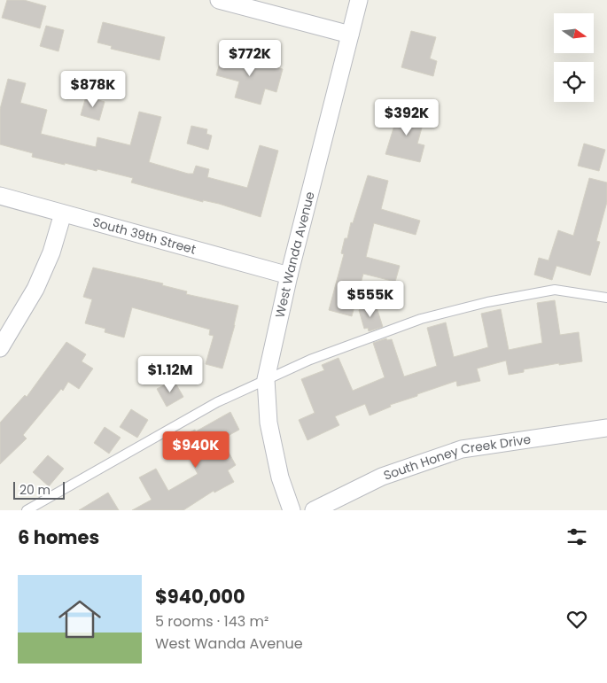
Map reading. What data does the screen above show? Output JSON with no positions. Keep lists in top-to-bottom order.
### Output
{
  "streets": {
    "street": ["South 39th Street", "West Wanda Avenue", "South Honey Creek Drive"]
  },
  "crossings": [
    ["South 39th Street", "West Wanda Avenue"]
  ],
  "scale_bar": "20 m",
  "north": "right",
  "page": {
    "price": [
      "$772K",
      "$878K",
      "$392K",
      "$555K",
      "$1.12M",
      "$940K"
    ],
    "scale": "20 m",
    "heading": "6 homes",
    "list": [
      {
        "name": "$940,000",
        "note": "5 rooms · 143 m² · West Wanda Avenue"
      }
    ]
  }
}
